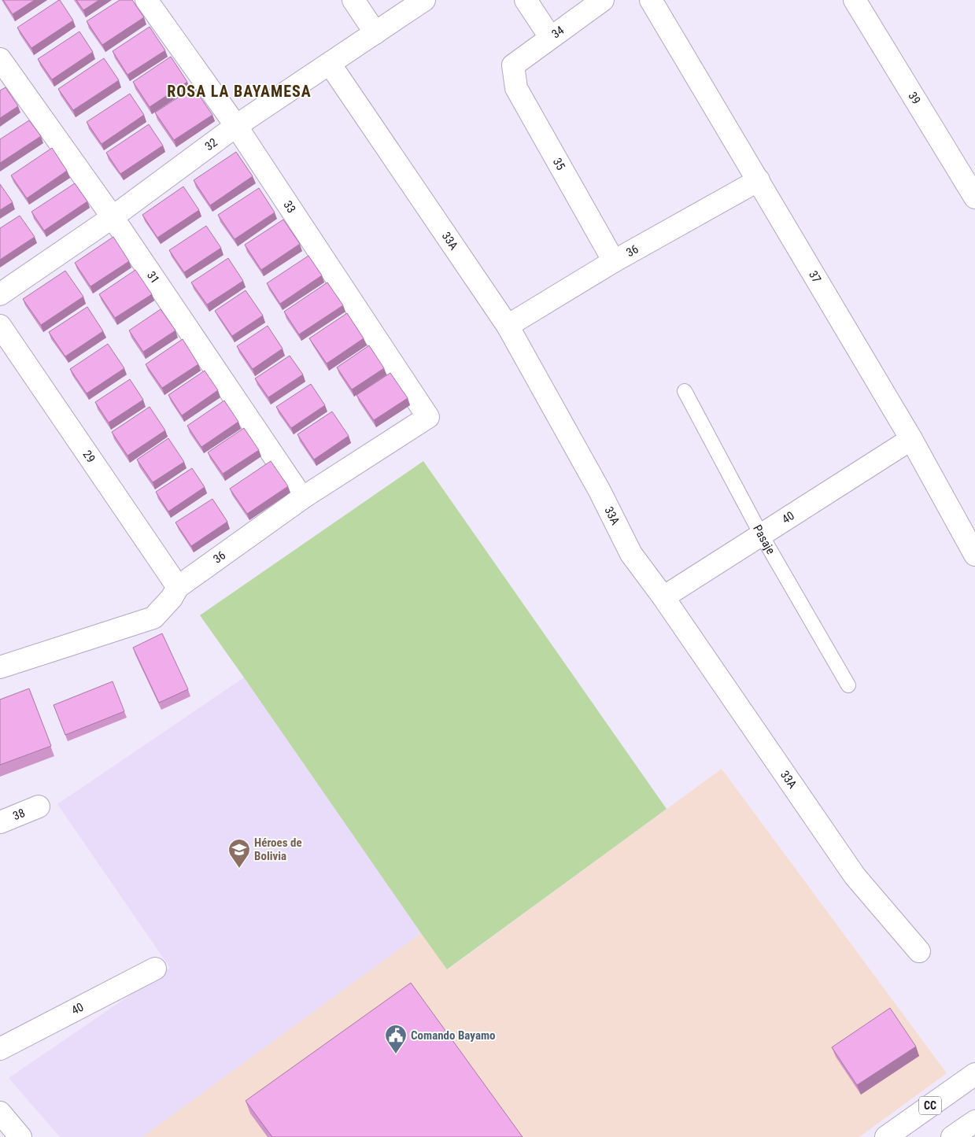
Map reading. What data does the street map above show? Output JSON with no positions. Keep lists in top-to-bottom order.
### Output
{
  "streets": {
    "main road": [
      "34",
      "39",
      "32",
      "35",
      "33",
      "33A",
      "36",
      "37",
      "31",
      "29",
      "40",
      "38",
      "CC"
    ],
    "lane": ["Pasaje"]
  },
  "crossings": [
    ["34", "35"],
    ["32", "33"],
    ["32", "33A"],
    ["32", "31"],
    ["35", "36"],
    ["33", "36"],
    ["33A", "36"],
    ["33A", "40"],
    ["36", "37"],
    ["36", "31"],
    ["36", "29"],
    ["37", "40"],
    ["40", "Pasaje"]
  ],
  "districts": ["ROSA LA BAYAMESA"],
  "places": {
    "school or university": ["Héroes de Bolivia"],
    "public building": ["Comando Bayamo"]
  }
}
